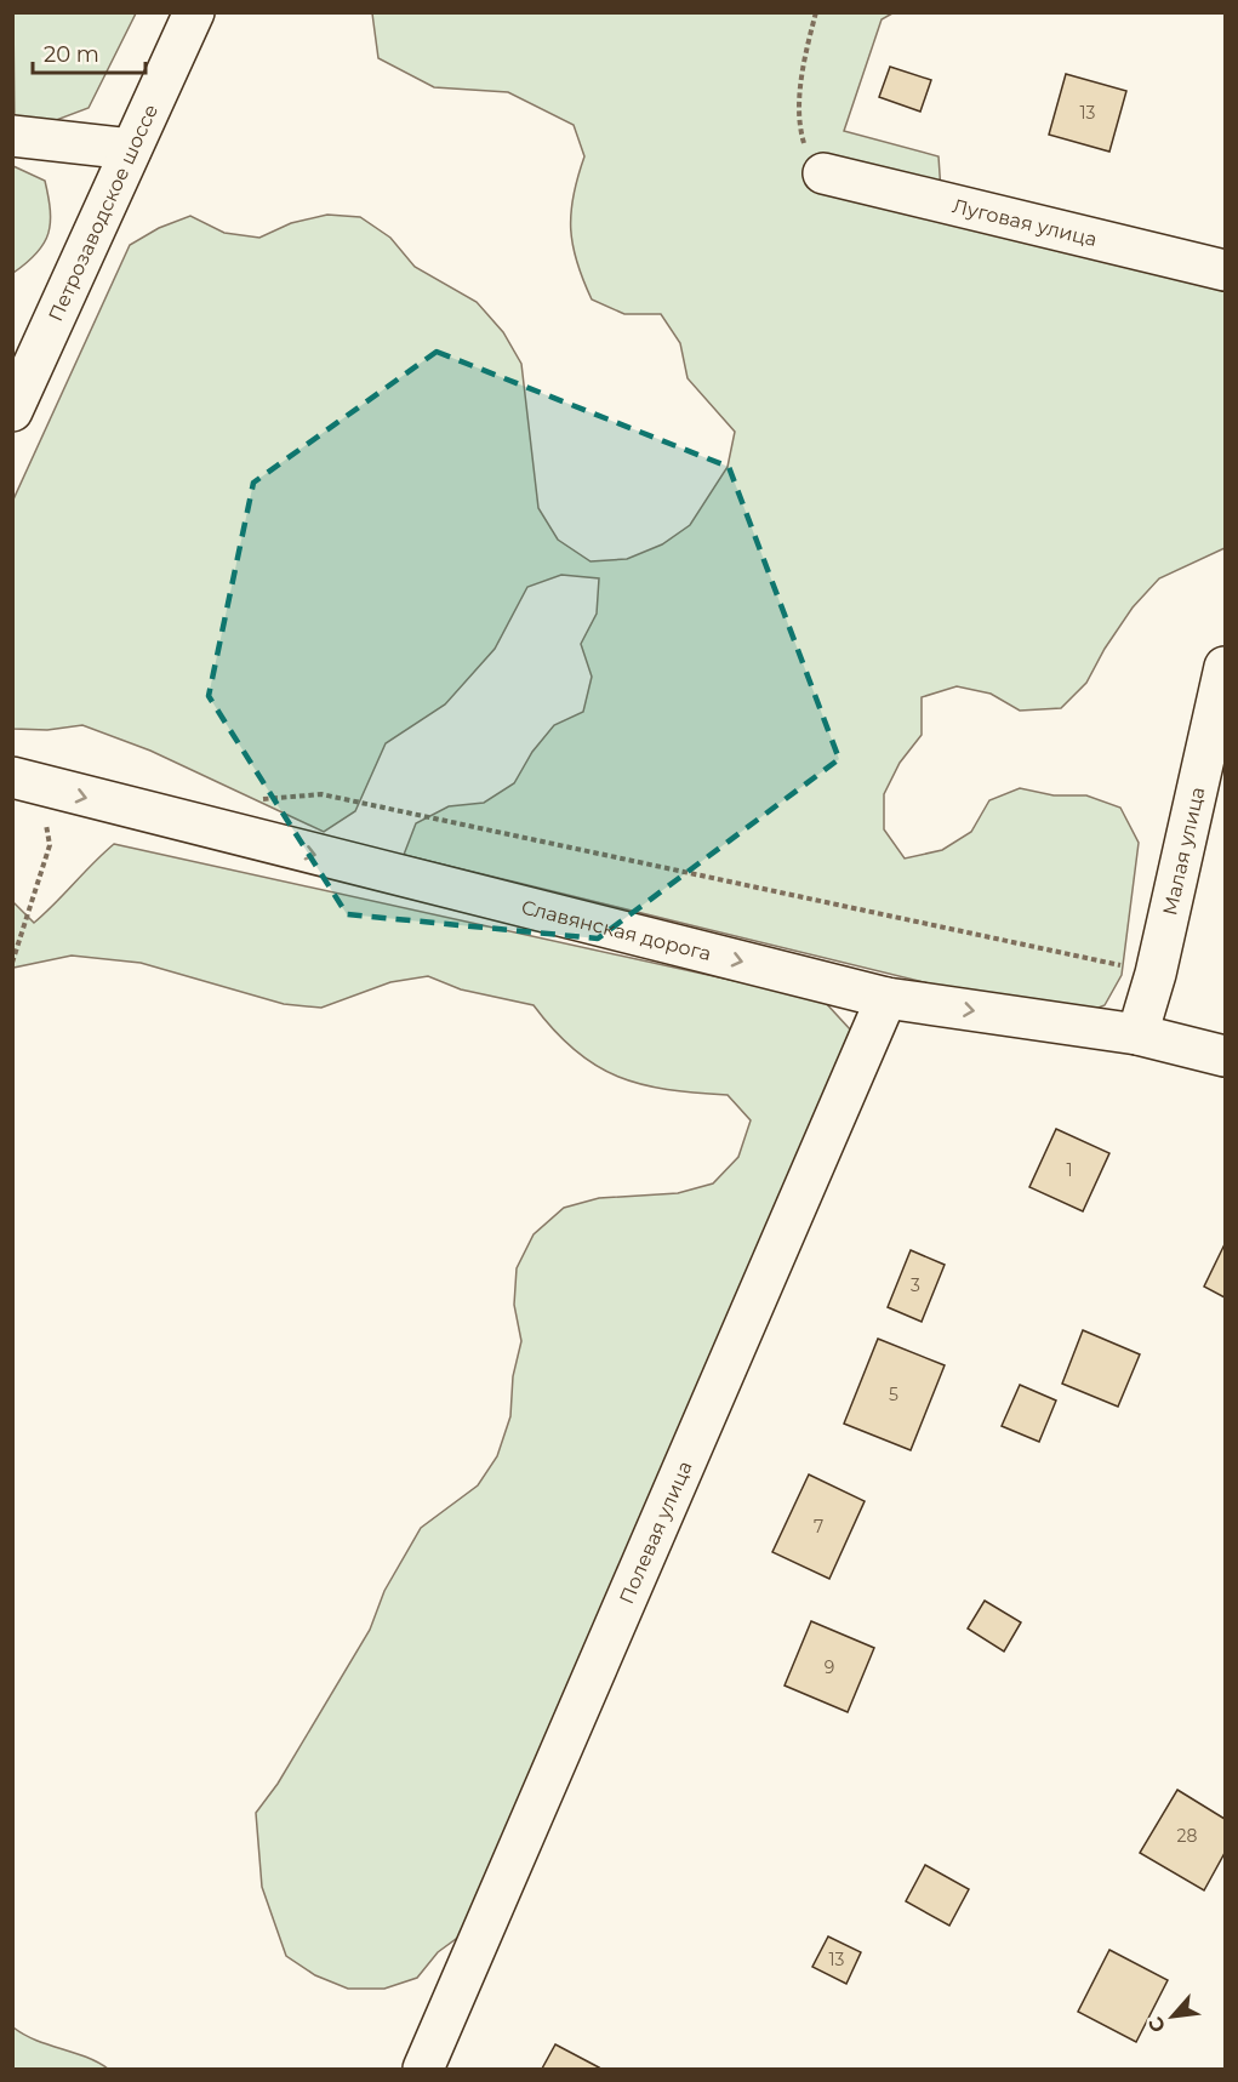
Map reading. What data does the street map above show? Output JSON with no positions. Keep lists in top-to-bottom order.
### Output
{
  "streets": {
    "street": [
      "Петрозаводское шоссе",
      "Луговая улица",
      "Малая улица",
      "Славянская дорога",
      "Полевая улица"
    ]
  },
  "crossings": [
    ["Малая улица", "Славянская дорога"],
    ["Славянская дорога", "Полевая улица"]
  ],
  "one_way": ["Славянская дорога"],
  "house_numbers": [
    "13",
    "1",
    "3",
    "5",
    "7",
    "9",
    "28",
    "13"
  ],
  "scale_bar": "20 m",
  "north": "bottom left"
}
